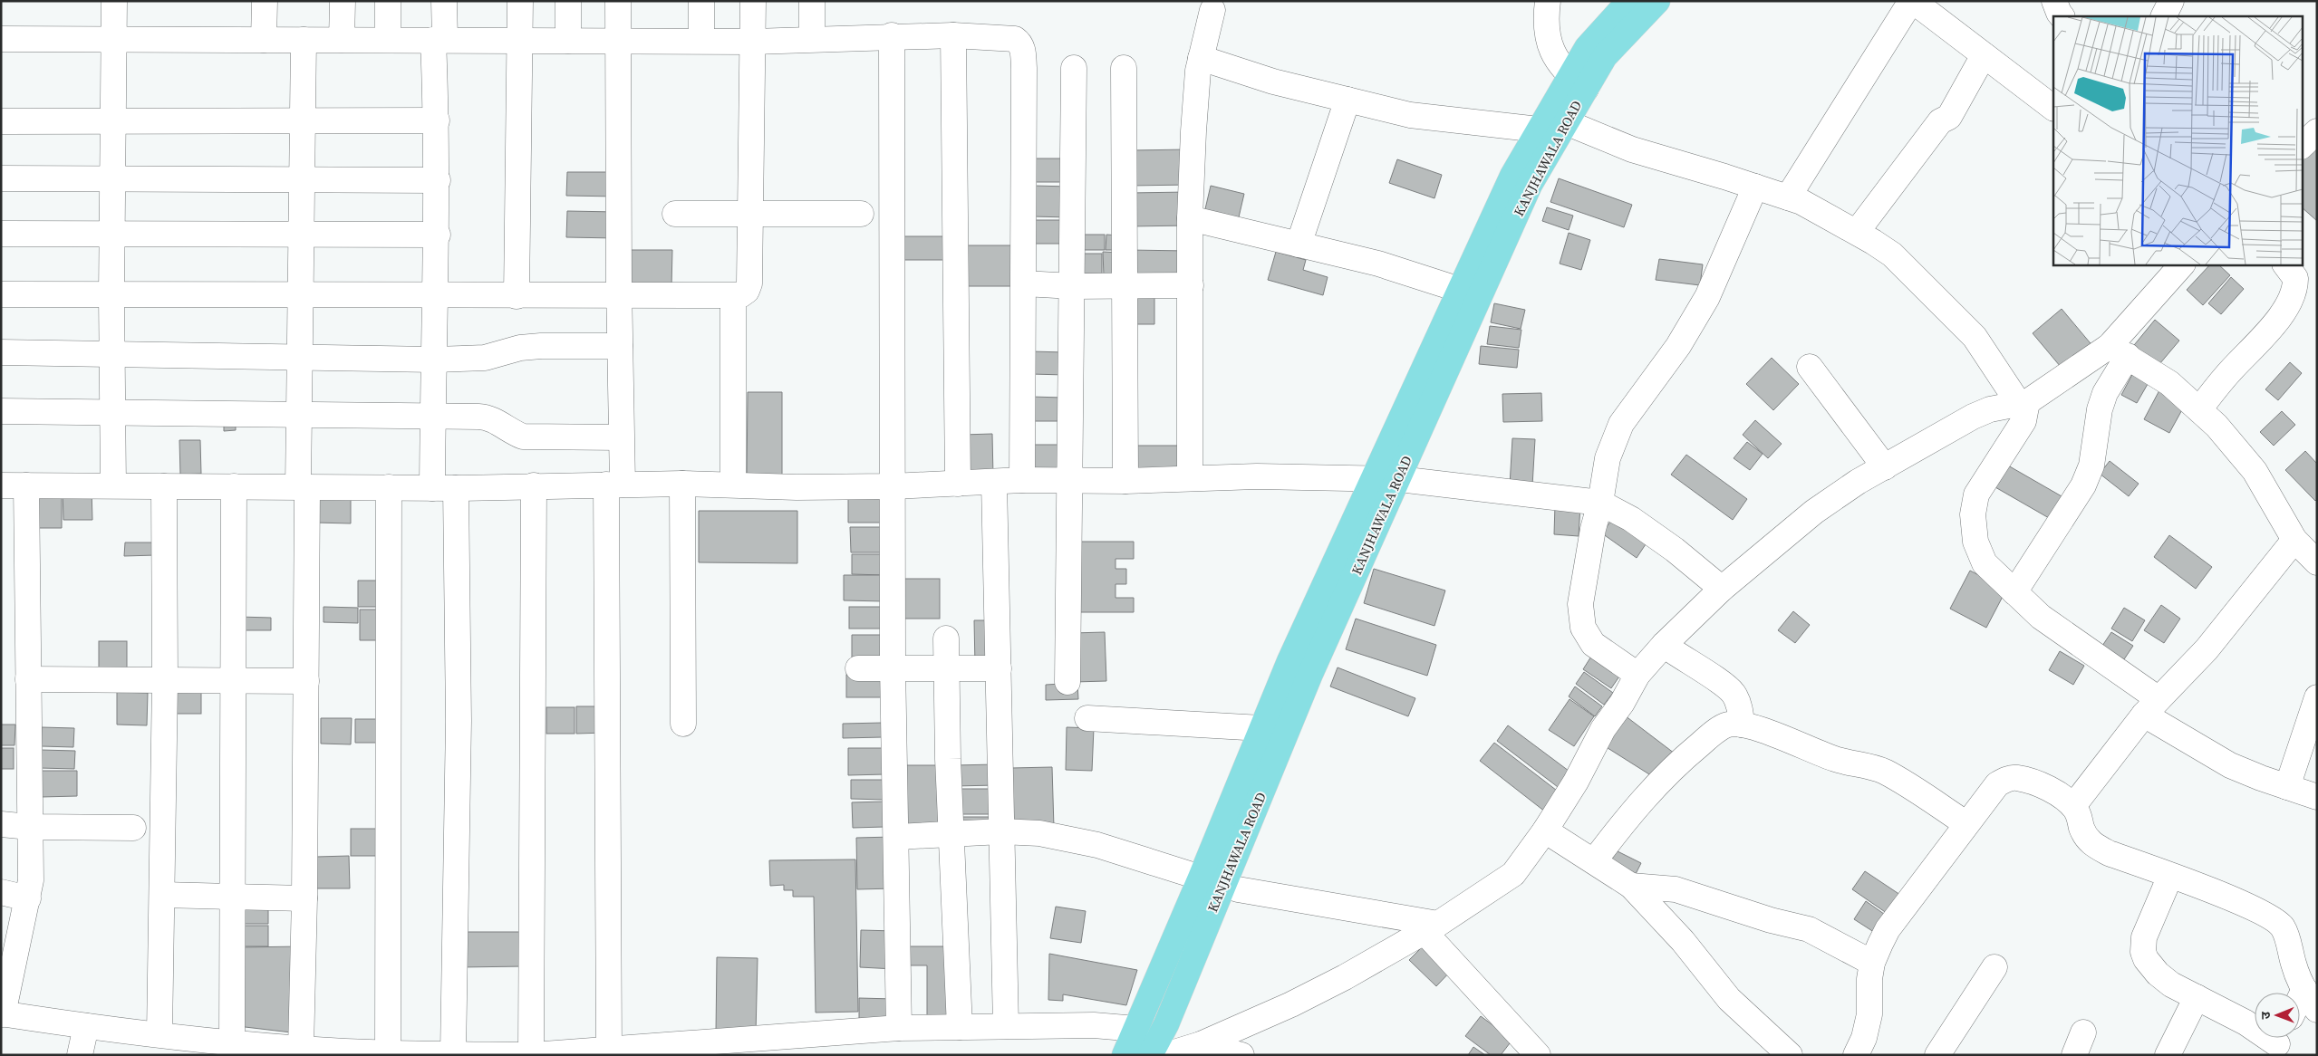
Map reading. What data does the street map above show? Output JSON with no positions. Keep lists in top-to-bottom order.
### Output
{
  "streets": {
    "main road": ["KANJHAWALA ROAD"]
  },
  "north": "left"
}
